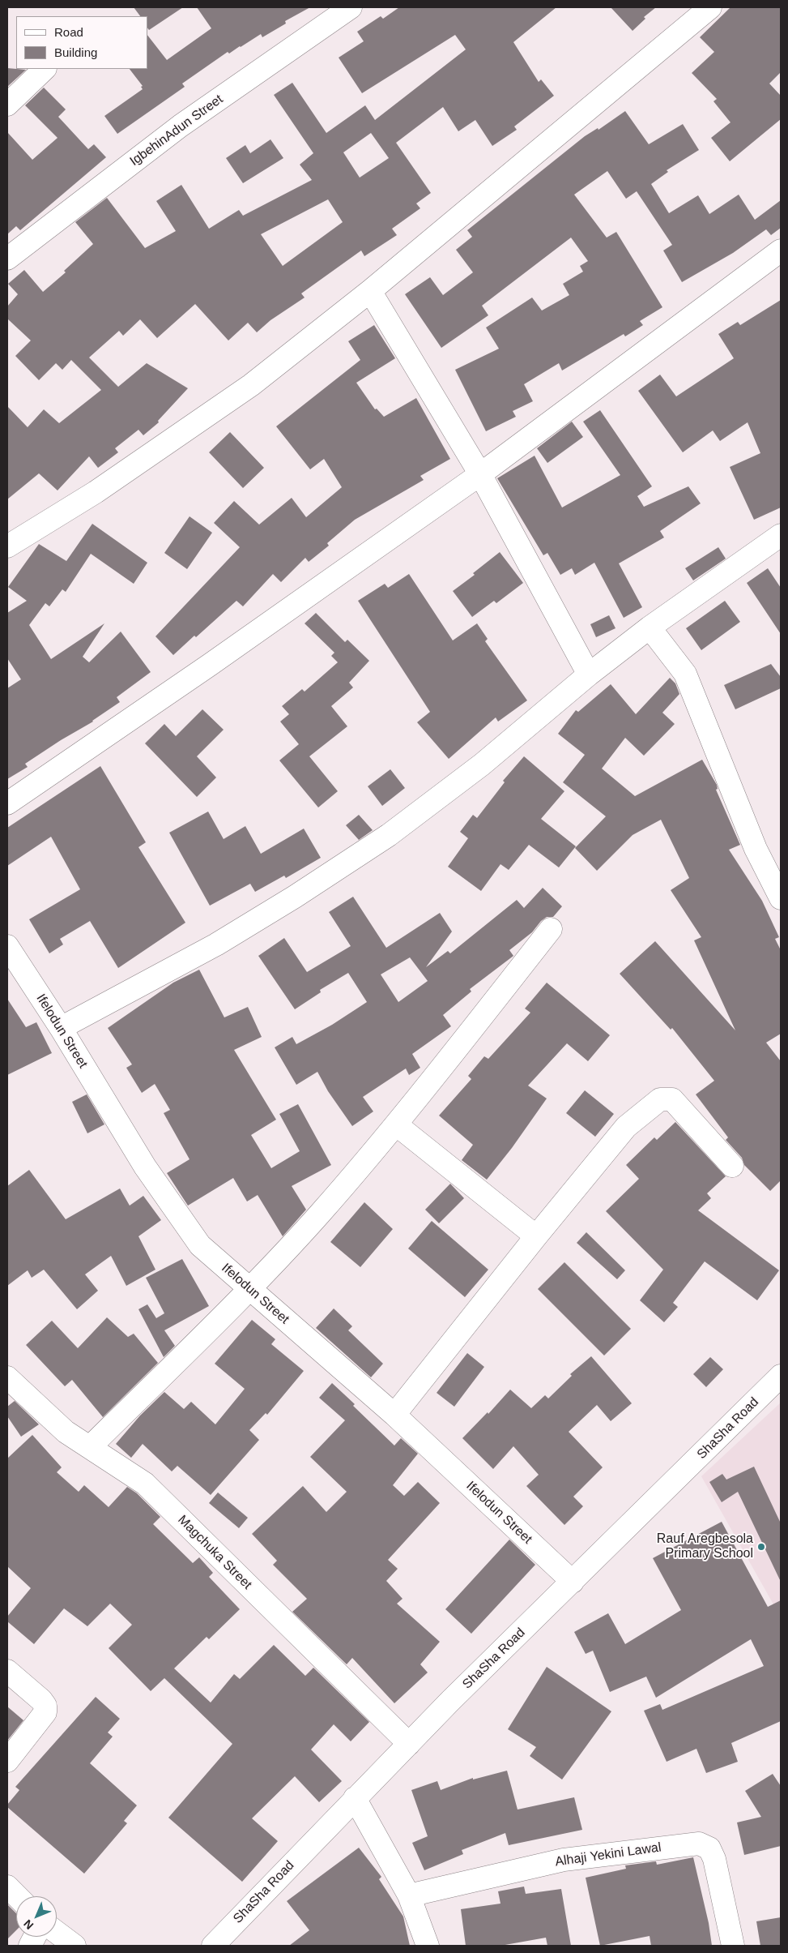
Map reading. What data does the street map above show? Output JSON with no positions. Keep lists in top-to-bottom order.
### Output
{
  "streets": {
    "street": [
      "IgbehinAdun Street",
      "Ifelodun Street",
      "ShaSha Road",
      "Magchuka Street",
      "Alhaji Yekini Lawal"
    ]
  },
  "crossings": [
    ["Ifelodun Street", "ShaSha Road"],
    ["ShaSha Road", "Magchuka Street"]
  ],
  "places": ["Rauf Aregbesola Primary School"],
  "legend": ["Road", "Building"],
  "north": "bottom left"
}
